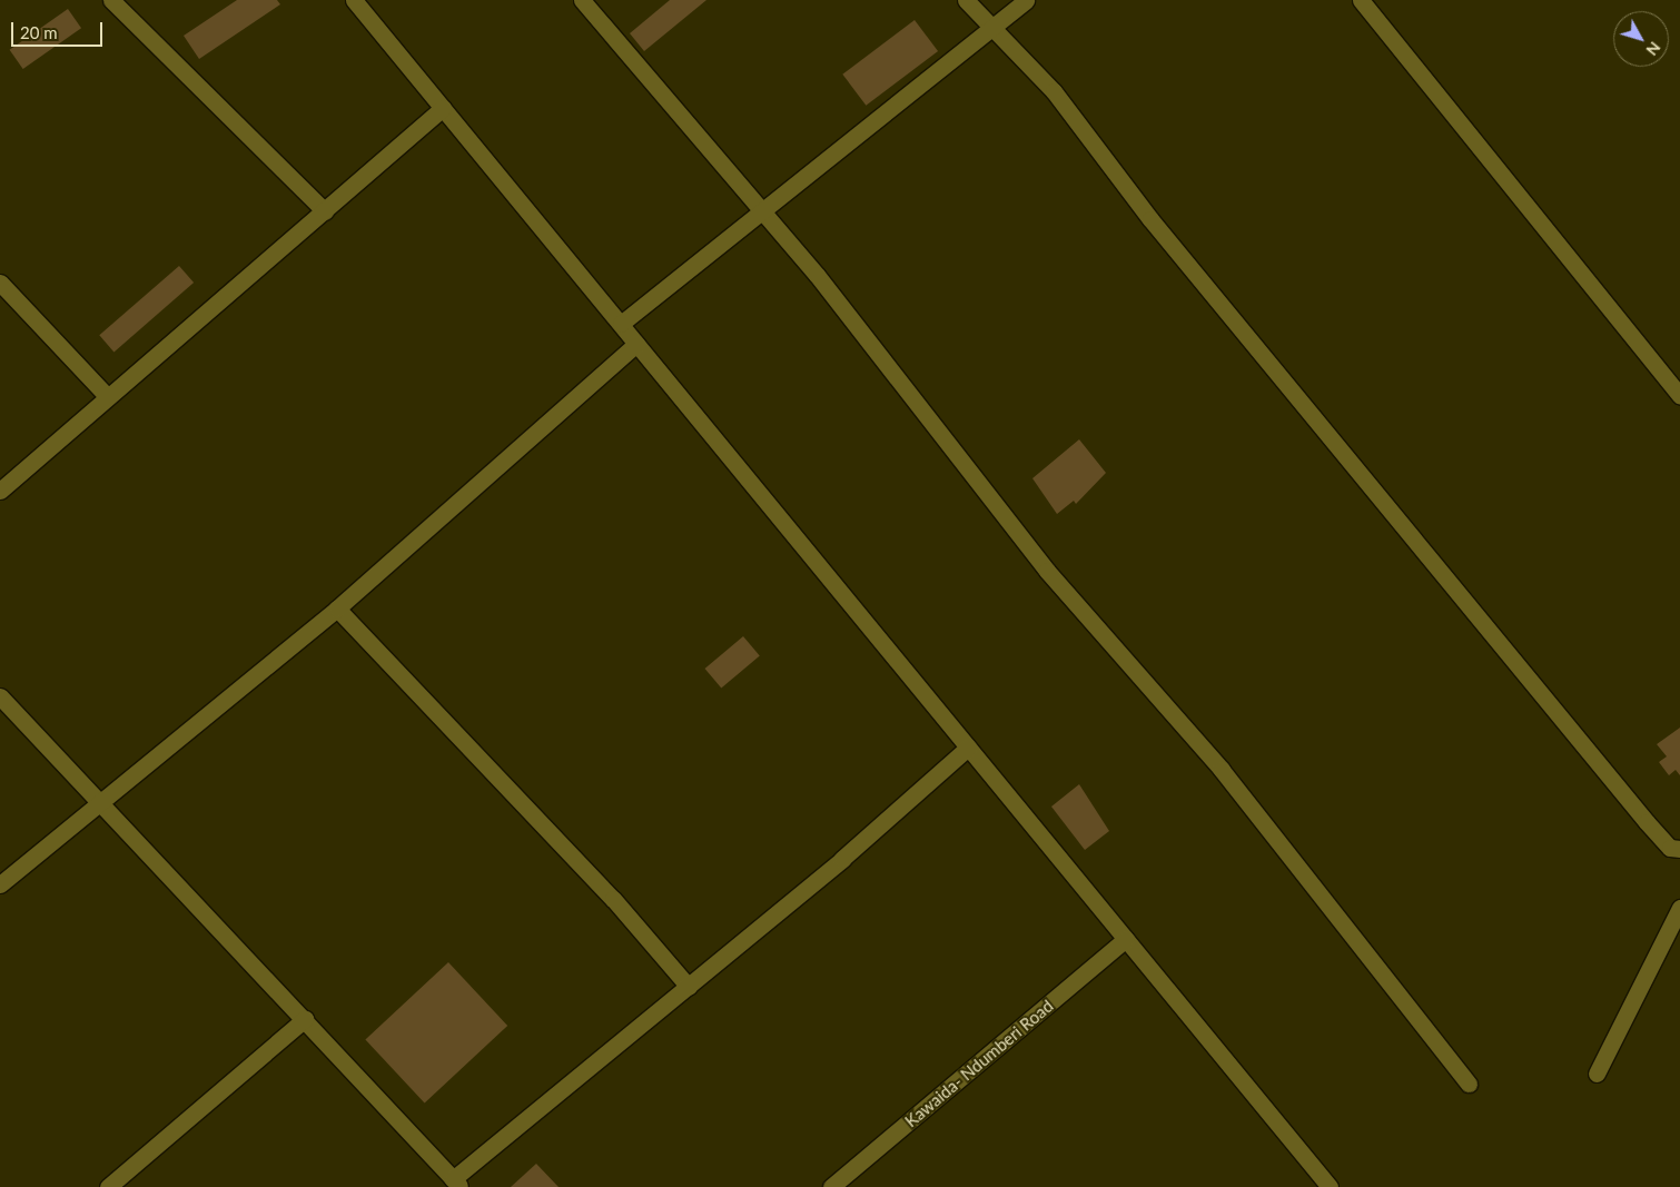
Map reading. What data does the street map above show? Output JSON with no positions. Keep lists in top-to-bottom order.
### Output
{
  "streets": {
    "street": ["Kawaida- Ndumberi Road"]
  },
  "scale_bar": "20 m",
  "north": "bottom right"
}
